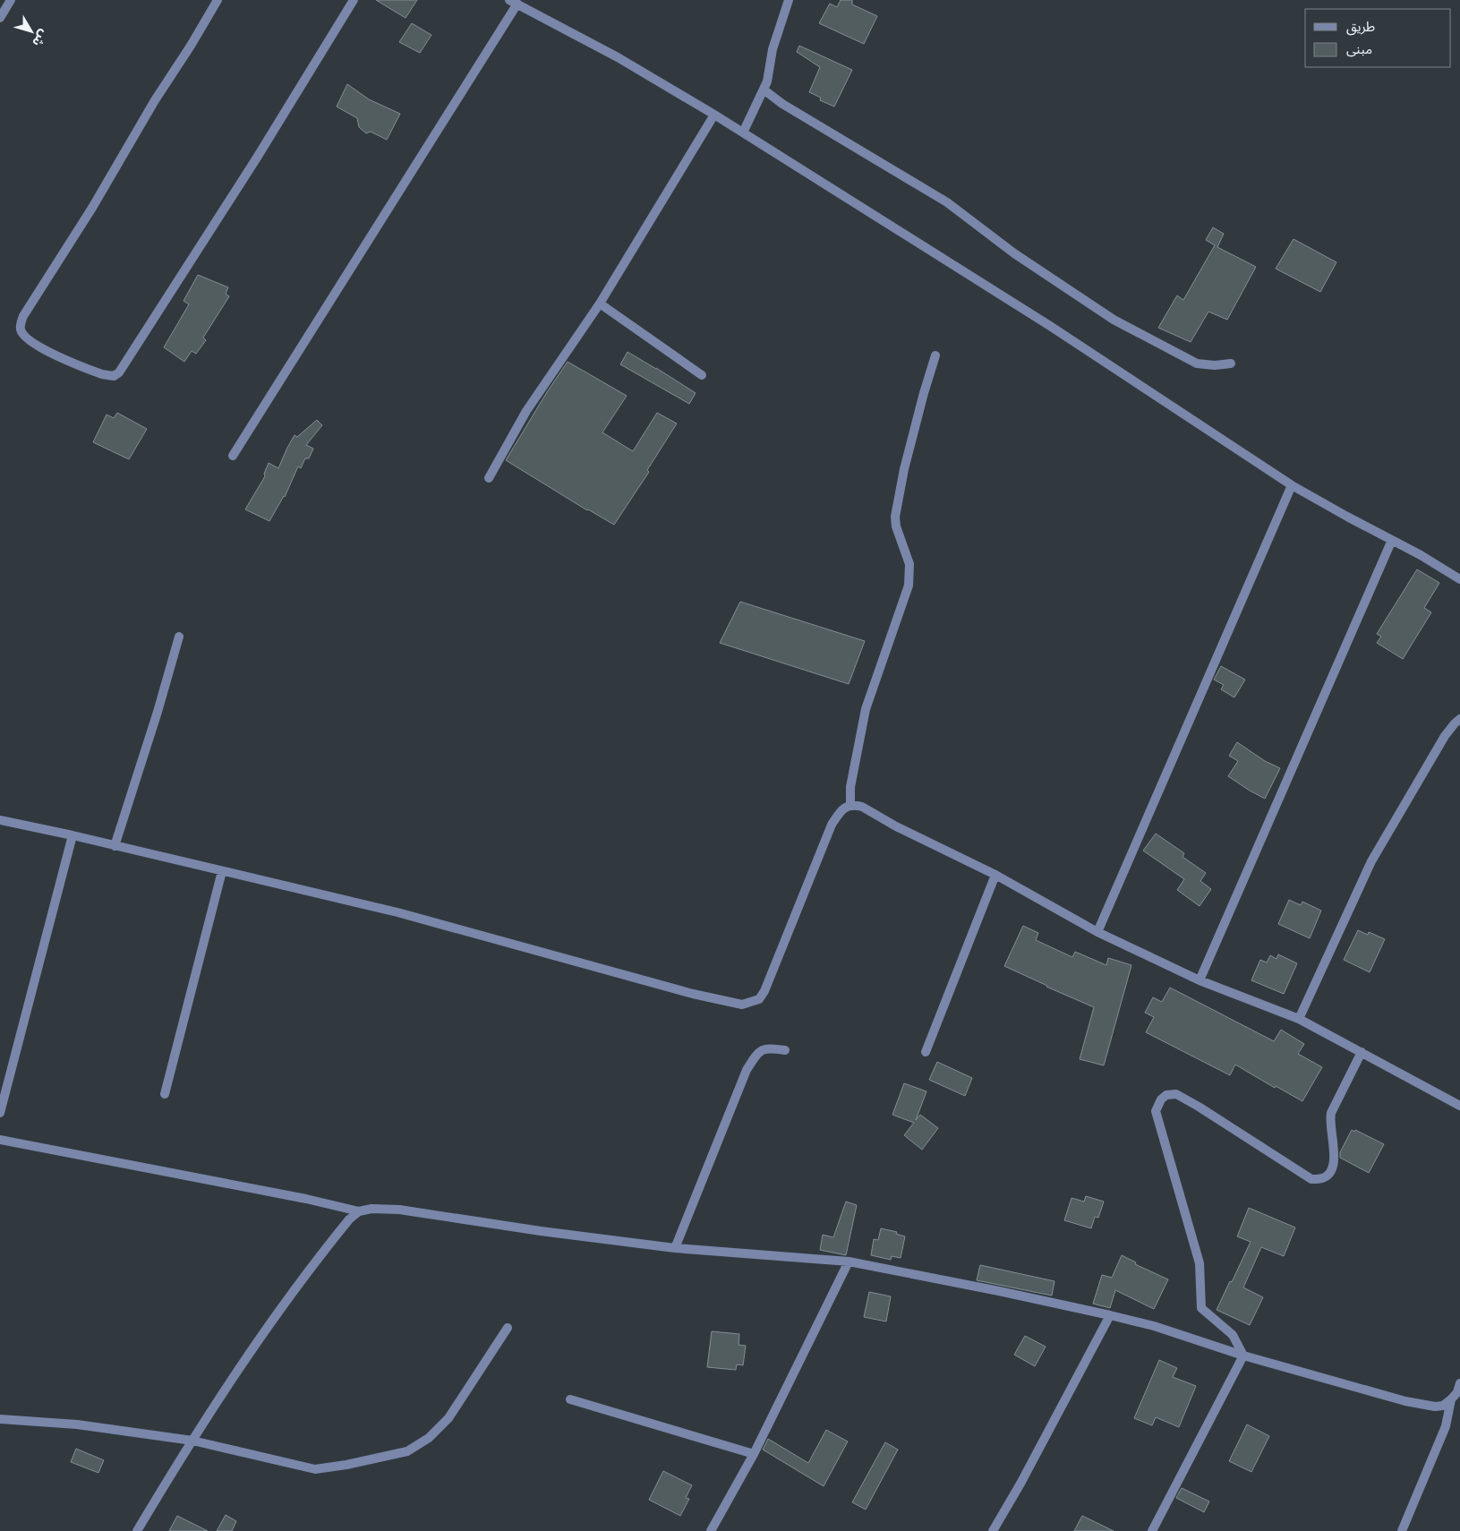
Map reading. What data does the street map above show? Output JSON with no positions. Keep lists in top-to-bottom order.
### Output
{
  "legend": ["طريق", "مبنى"],
  "north": "bottom right"
}
